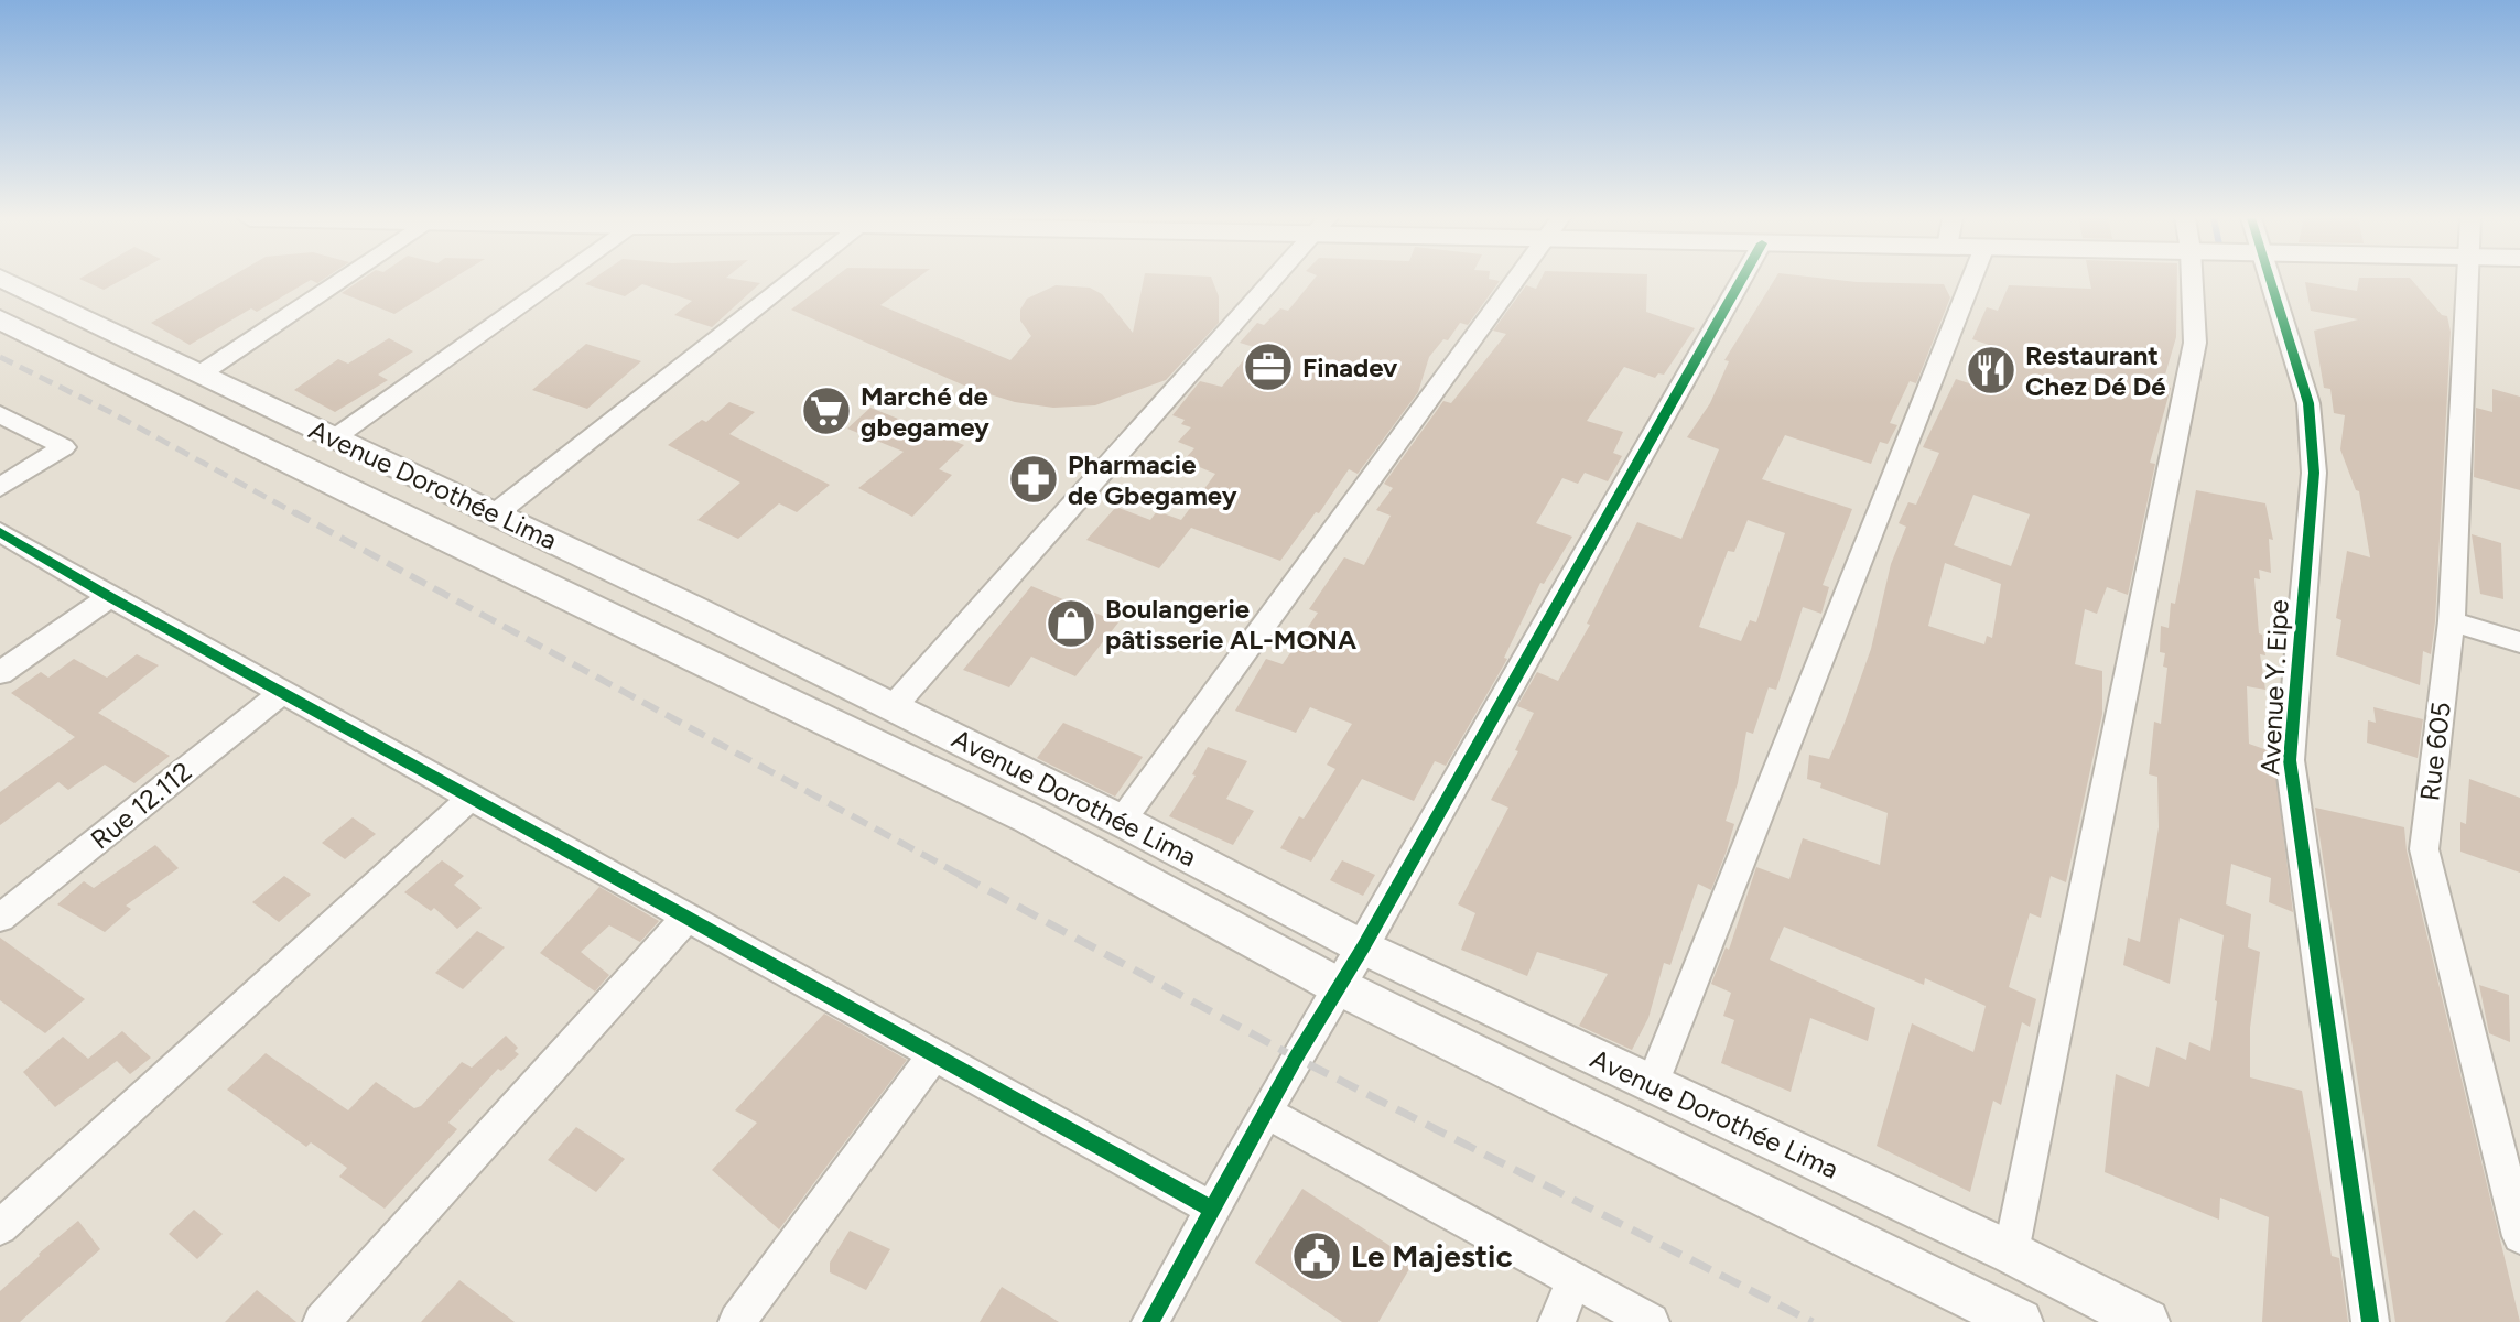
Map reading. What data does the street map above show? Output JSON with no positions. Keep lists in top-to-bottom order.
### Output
{
  "streets": {
    "main road": ["Avenue Dorothée Lima"],
    "street": ["Avenue Y. Eipe", "Rue 605", "Rue 12.112"]
  },
  "places": {
    "office": ["Finadev"],
    "restaurant": ["Restaurant Chez Dé Dé"],
    "supermarket": ["Marché de gbegamey"],
    "pharmacy": ["Pharmacie de Gbegamey"],
    "shop": ["Boulangerie pâtisserie AL-MONA"],
    "public building": ["Le Majestic"]
  }
}
